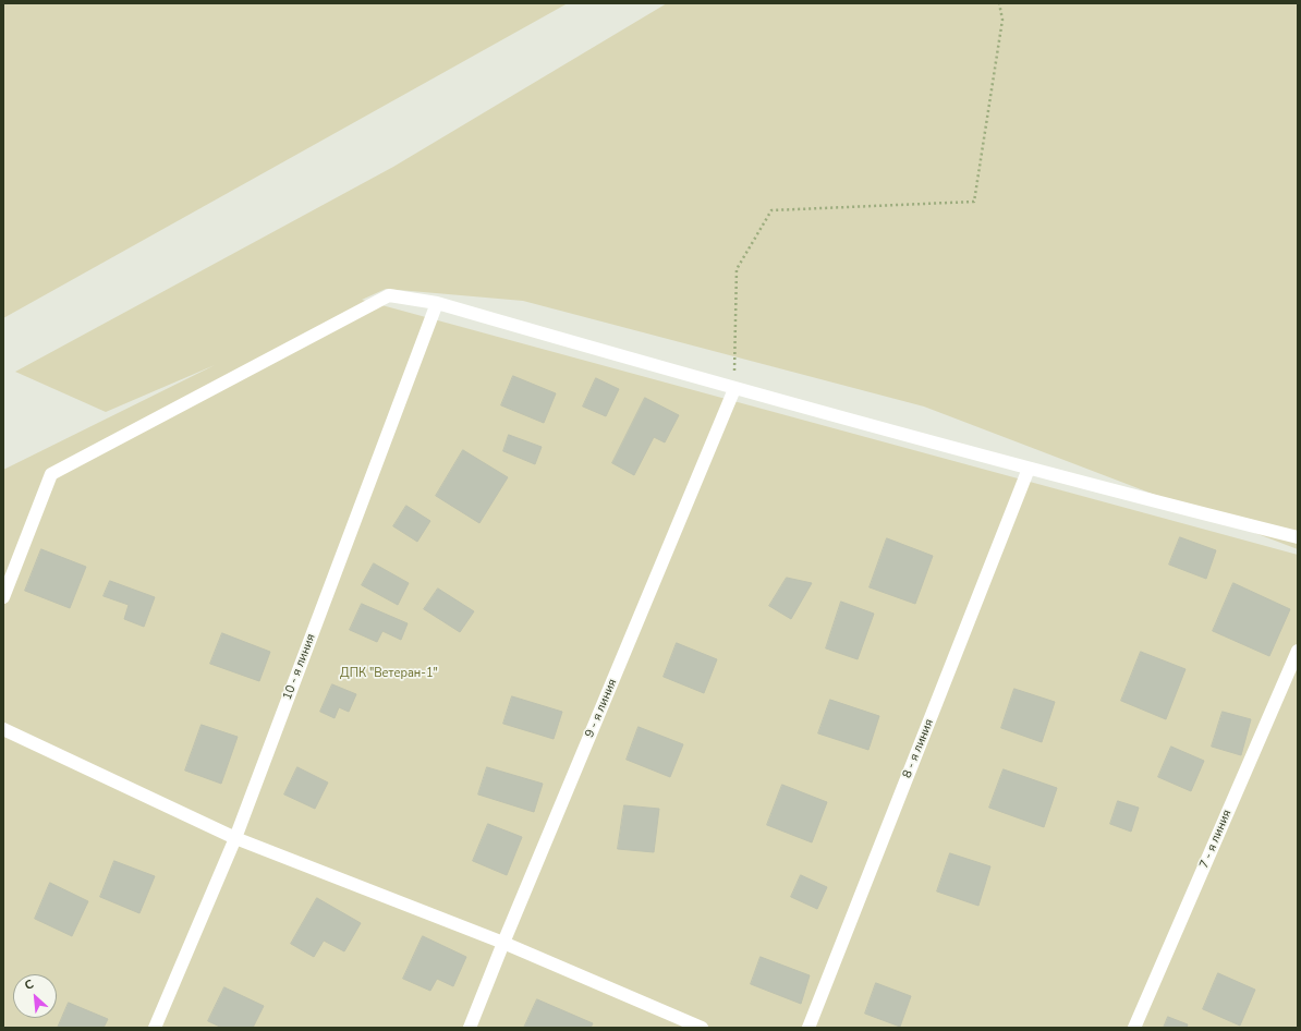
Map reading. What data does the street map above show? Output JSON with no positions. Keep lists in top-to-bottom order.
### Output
{
  "streets": {
    "street": [
      "10 - я линия",
      "9 - я линия",
      "8 - я линия",
      "7 - я линия"
    ]
  },
  "parks": ["ДПК \"Ветеран-1\""],
  "north": "top left"
}
